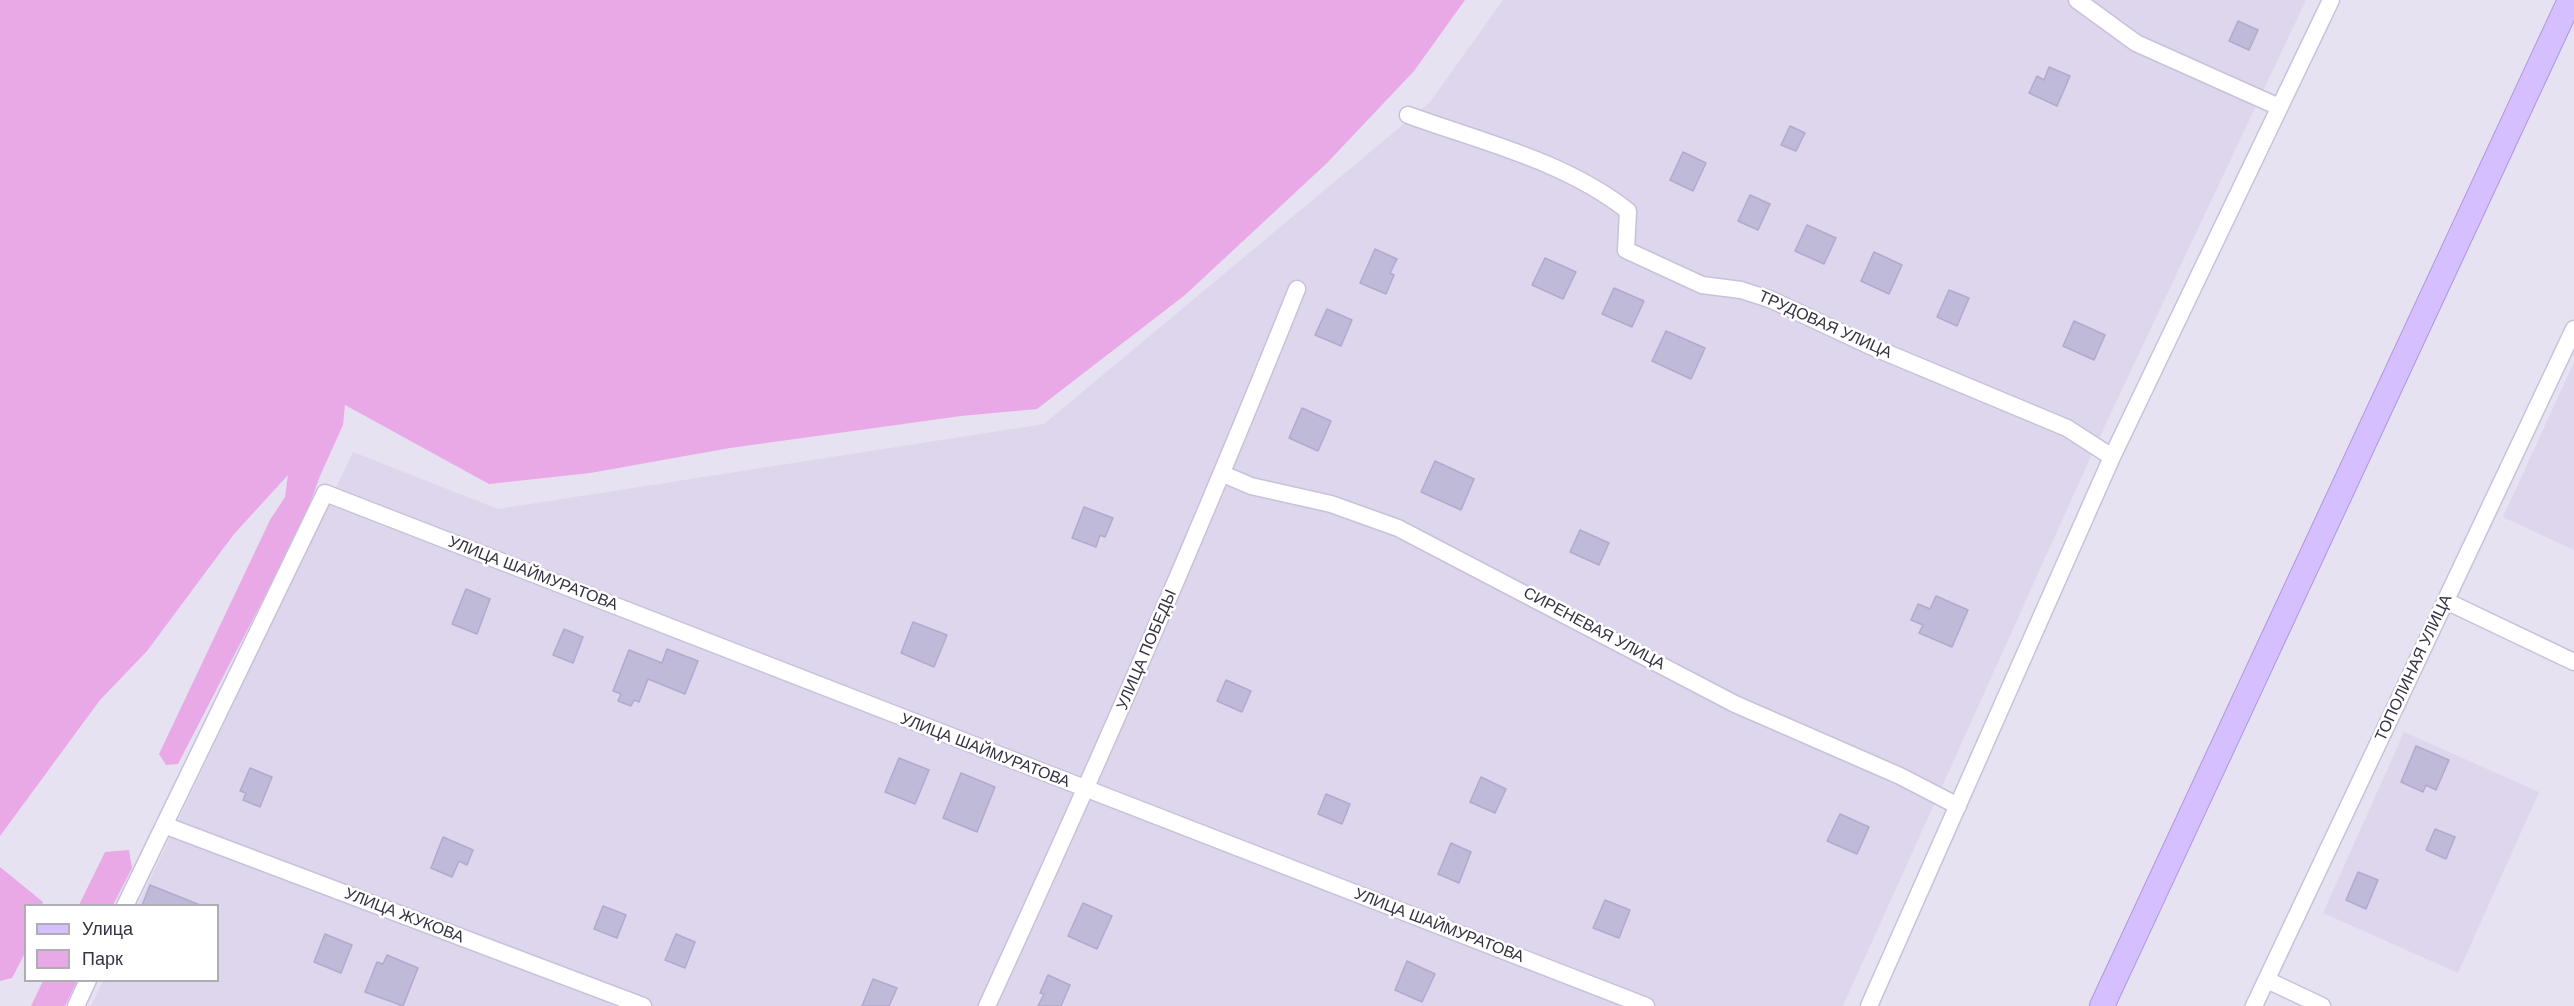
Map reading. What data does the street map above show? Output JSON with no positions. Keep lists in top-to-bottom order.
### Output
{
  "streets": {
    "street": [
      "ТРУДОВАЯ УЛИЦА",
      "УЛИЦА ШАЙМУРАТОВА",
      "СИРЕНЕВАЯ УЛИЦА",
      "УЛИЦА ПОБЕДЫ",
      "ТОПОЛИНАЯ УЛИЦА",
      "УЛИЦА ЖУКОВА"
    ]
  },
  "crossings": [
    ["УЛИЦА ШАЙМУРАТОВА", "УЛИЦА ПОБЕДЫ"],
    ["УЛИЦА ШАЙМУРАТОВА", "УЛИЦА ЖУКОВА"],
    ["СИРЕНЕВАЯ УЛИЦА", "УЛИЦА ПОБЕДЫ"]
  ],
  "legend": ["Улица", "Парк"]
}
